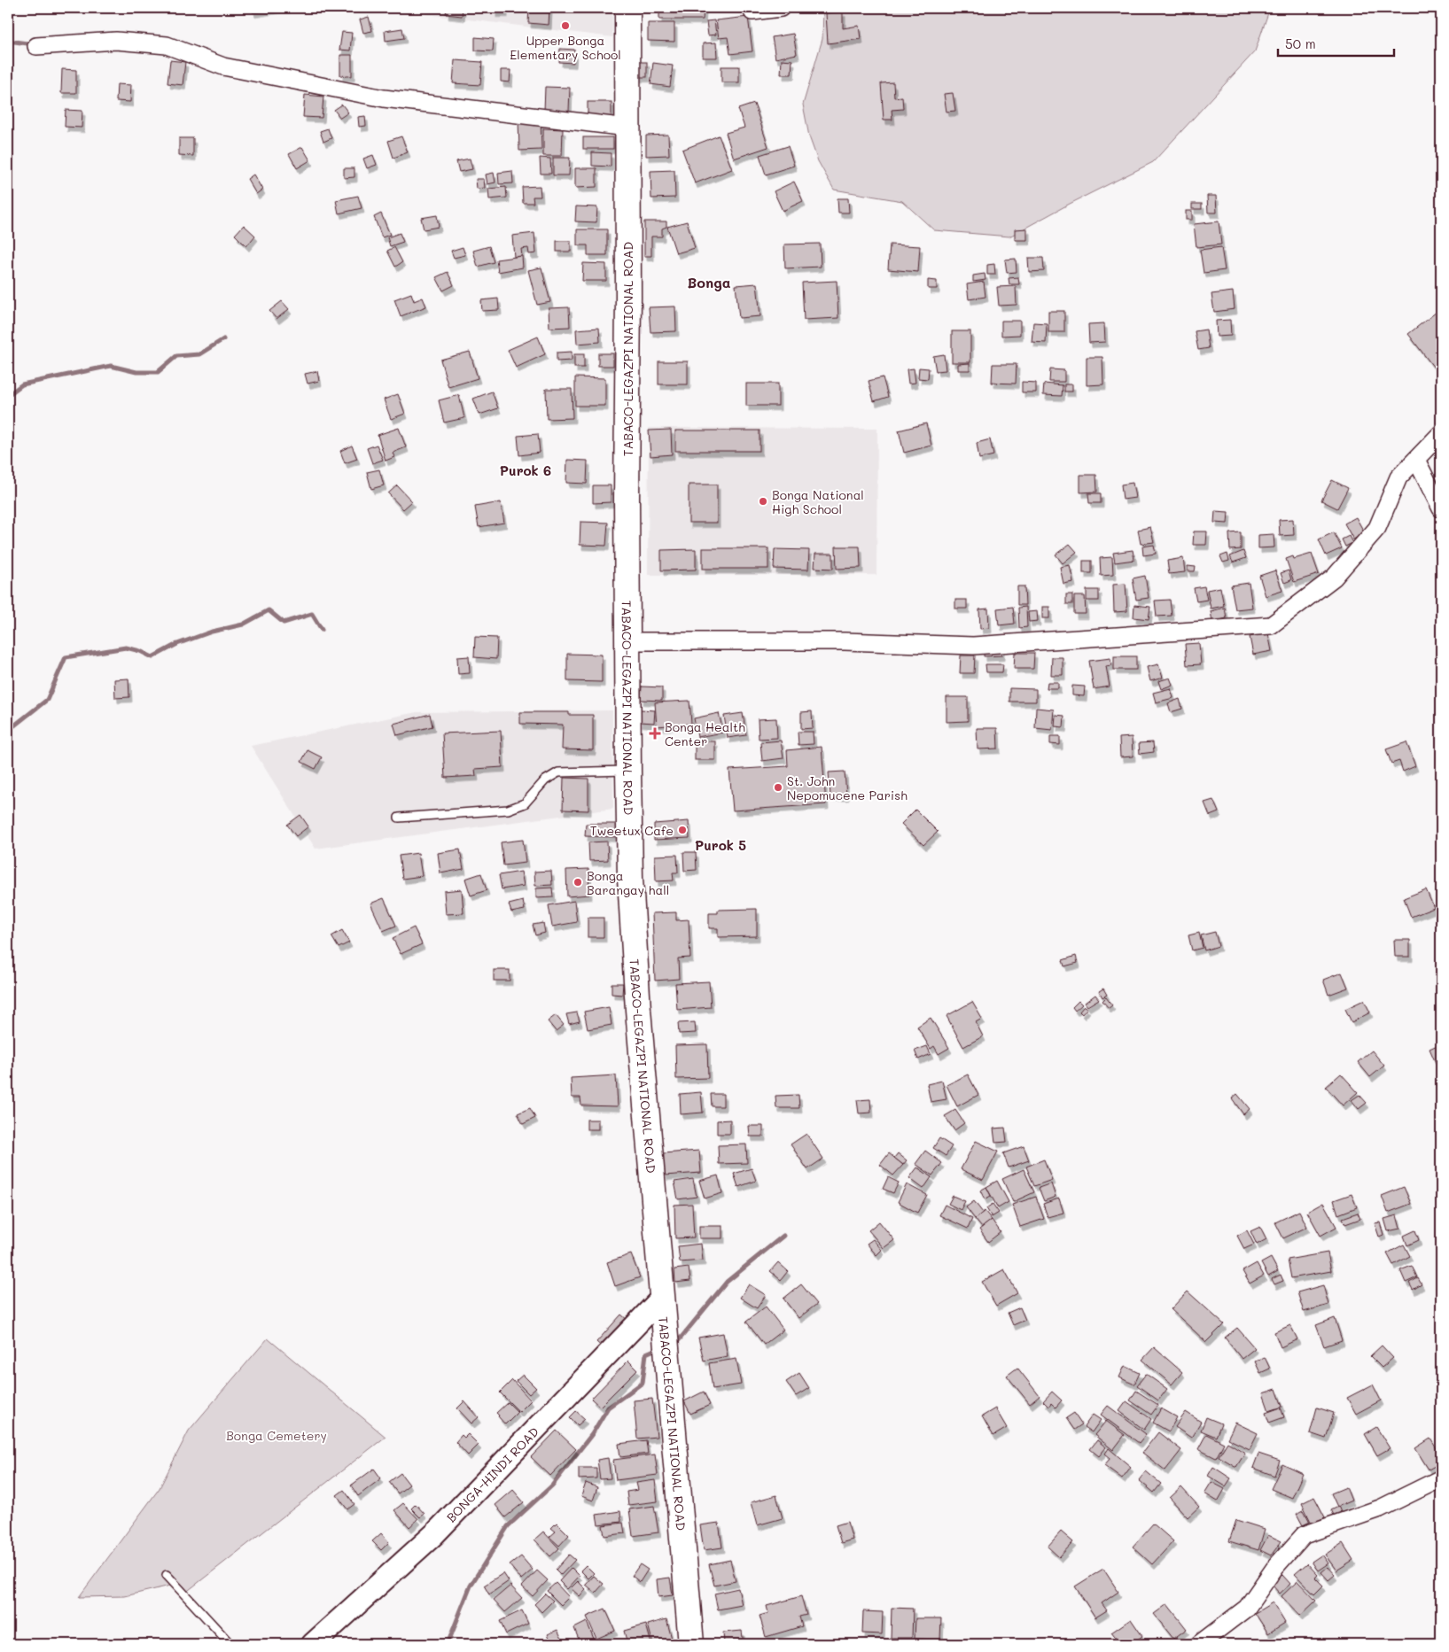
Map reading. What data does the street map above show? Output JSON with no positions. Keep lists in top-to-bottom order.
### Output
{
  "streets": {
    "main road": ["TABACO-LEGAZPI NATIONAL ROAD"],
    "street": ["BONGA-HINDI ROAD"]
  },
  "crossings": [
    ["TABACO-LEGAZPI NATIONAL ROAD", "BONGA-HINDI ROAD"]
  ],
  "districts": ["Bonga", "Purok 6", "Purok 5"],
  "parks": ["Bonga Cemetery"],
  "places": {
    "other": [
      "Upper Bonga Elementary School",
      "Bonga National High School",
      "St. John Nepomucene Parish",
      "Tweetux Cafe",
      "Bonga Barangay hall"
    ],
    "health": ["Bonga Health Center"]
  },
  "scale_bar": "50 m"
}
